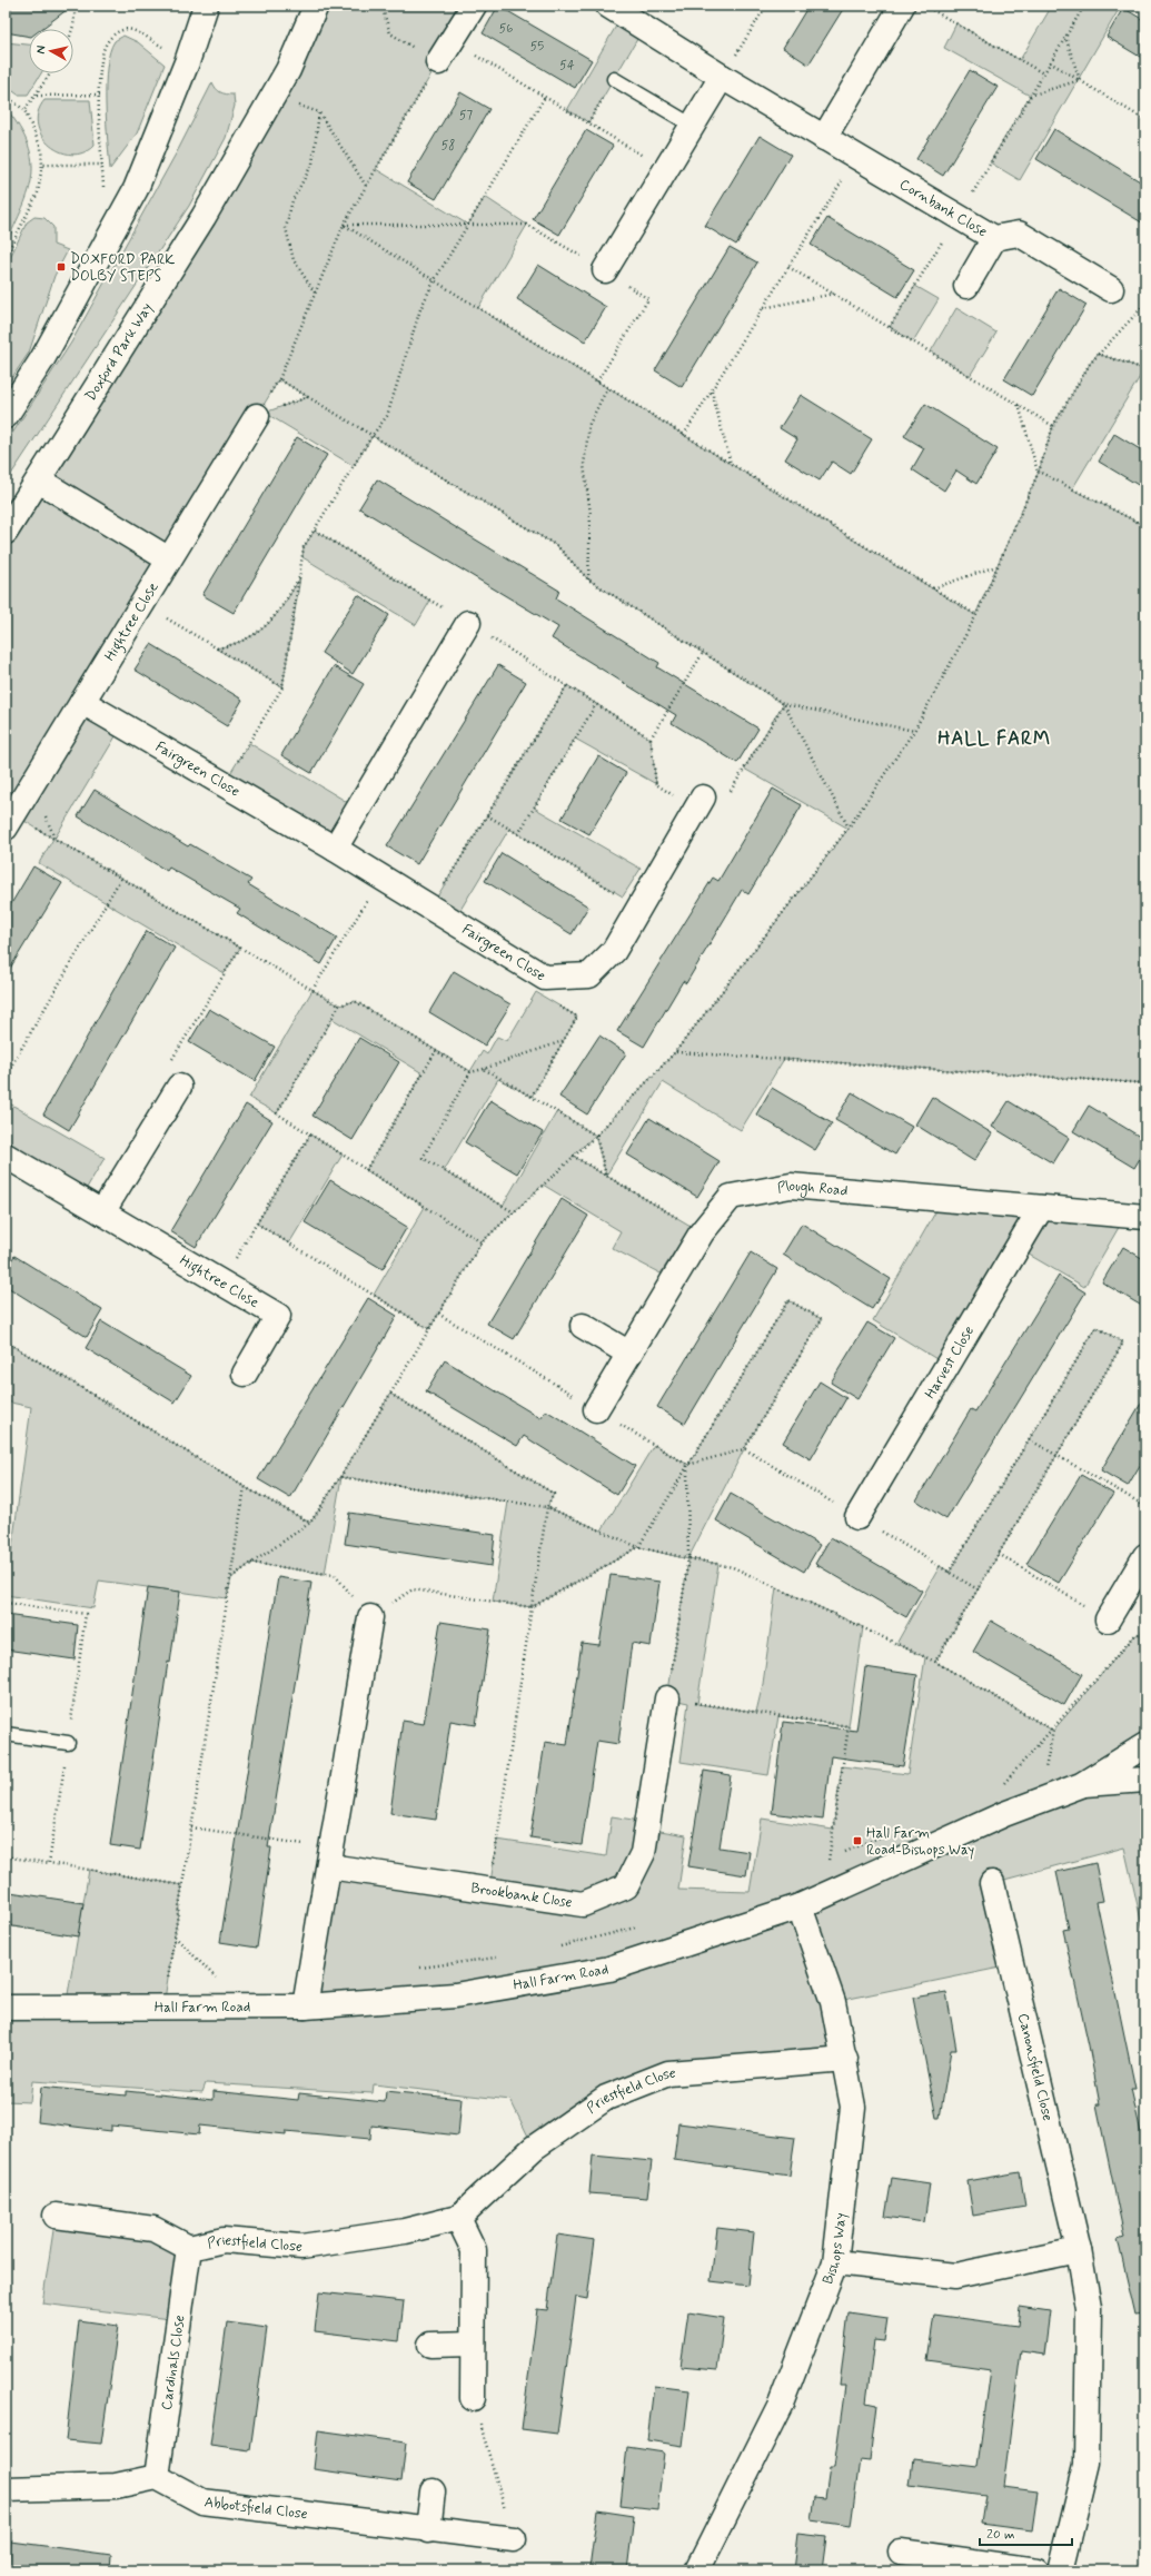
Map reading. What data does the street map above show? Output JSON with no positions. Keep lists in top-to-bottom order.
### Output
{
  "streets": {
    "street": [
      "Cornbank Close",
      "Doxford Park Way",
      "Hightree Close",
      "Fairgreen Close",
      "Plough Road",
      "Harvest Close",
      "Brookbank Close",
      "Hall Farm Road",
      "Canonsfield Close",
      "Priestfield Close",
      "Bishops Way",
      "Cardinals Close",
      "Abbotsfield Close"
    ]
  },
  "crossings": [
    ["Hightree Close", "Fairgreen Close"],
    ["Plough Road", "Harvest Close"],
    ["Hall Farm Road", "Bishops Way"],
    ["Priestfield Close", "Bishops Way"],
    ["Priestfield Close", "Cardinals Close"],
    ["Cardinals Close", "Abbotsfield Close"]
  ],
  "districts": ["HALL FARM"],
  "places": {
    "transit": ["DOXFORD PARK DOLBY STEPS", "Hall Farm Road-Bishops Way"]
  },
  "house_numbers": [
    "56",
    "55",
    "54",
    "57",
    "58"
  ],
  "scale_bar": "20 m",
  "north": "left"
}
